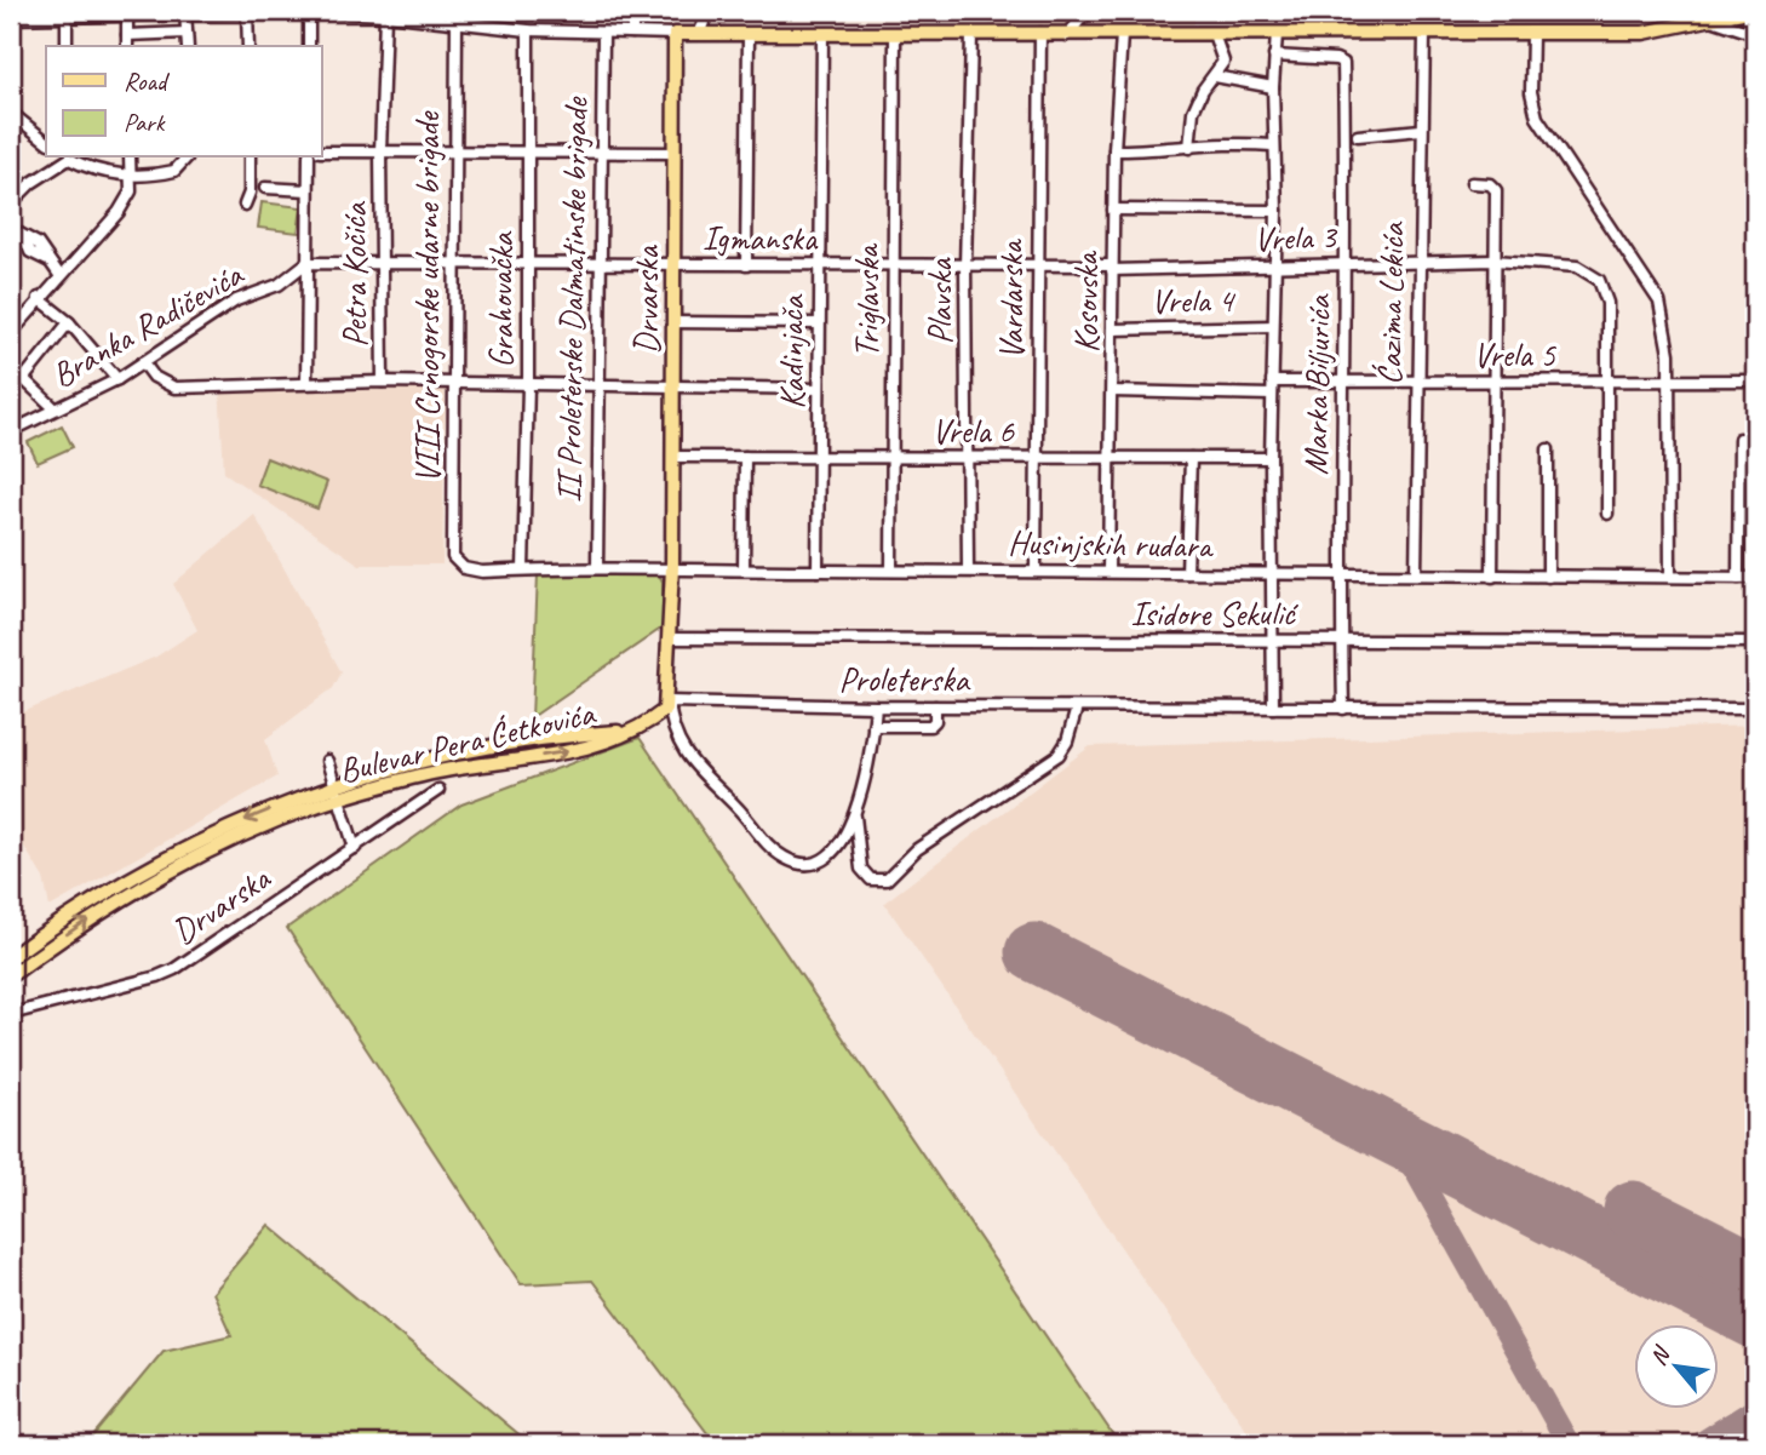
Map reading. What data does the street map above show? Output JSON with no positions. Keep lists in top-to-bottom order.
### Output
{
  "streets": {
    "main road": ["Drvarska", "Bulevar Pera Ćetkovića"],
    "street": [
      "Igmanska",
      "Vrela 3",
      "Petra Kočića",
      "VIII Crnogorske udarne brigade",
      "Grahovačka",
      "II Proleterske Dalmatinske brigade",
      "Vardarska",
      "Vrela 4",
      "Triglavska",
      "Plavska",
      "Kosovska",
      "Ćazima Lekića",
      "Branka Radičevića",
      "Kadinjača",
      "Vrela 5",
      "Marka Biljurića",
      "Vrela 6",
      "Husinjskih rudara",
      "Isidore Sekulić",
      "Proleterska"
    ]
  },
  "crossings": [
    ["Igmanska", "Vrela 3"],
    ["Igmanska", "Petra Kočića"],
    ["Igmanska", "VIII Crnogorske udarne brigade"],
    ["Igmanska", "Grahovačka"],
    ["Igmanska", "II Proleterske Dalmatinske brigade"],
    ["Igmanska", "Drvarska"],
    ["Igmanska", "Vardarska"],
    ["Igmanska", "Triglavska"],
    ["Igmanska", "Plavska"],
    ["Igmanska", "Kosovska"],
    ["Igmanska", "Branka Radičevića"],
    ["Igmanska", "Kadinjača"],
    ["Vrela 3", "Kosovska"],
    ["Vrela 3", "Ćazima Lekića"],
    ["Vrela 3", "Vrela 5"],
    ["Vrela 3", "Marka Biljurića"],
    ["VIII Crnogorske udarne brigade", "Husinjskih rudara"],
    ["Grahovačka", "Husinjskih rudara"],
    ["II Proleterske Dalmatinske brigade", "Husinjskih rudara"],
    ["Drvarska", "Vrela 6"],
    ["Drvarska", "Husinjskih rudara"],
    ["Vardarska", "Vrela 6"],
    ["Vardarska", "Husinjskih rudara"],
    ["Vrela 4", "Kosovska"],
    ["Triglavska", "Vrela 6"],
    ["Triglavska", "Husinjskih rudara"],
    ["Plavska", "Vrela 6"],
    ["Plavska", "Husinjskih rudara"],
    ["Kosovska", "Vrela 6"],
    ["Kosovska", "Husinjskih rudara"],
    ["Ćazima Lekića", "Vrela 5"],
    ["Ćazima Lekića", "Husinjskih rudara"],
    ["Kadinjača", "Vrela 6"],
    ["Kadinjača", "Husinjskih rudara"],
    ["Vrela 5", "Marka Biljurića"],
    ["Marka Biljurića", "Husinjskih rudara"],
    ["Marka Biljurića", "Isidore Sekulić"],
    ["Marka Biljurića", "Proleterska"],
    ["Proleterska", "Bulevar Pera Ćetkovića"]
  ],
  "legend": ["Road", "Park"],
  "north": "top left"
}
